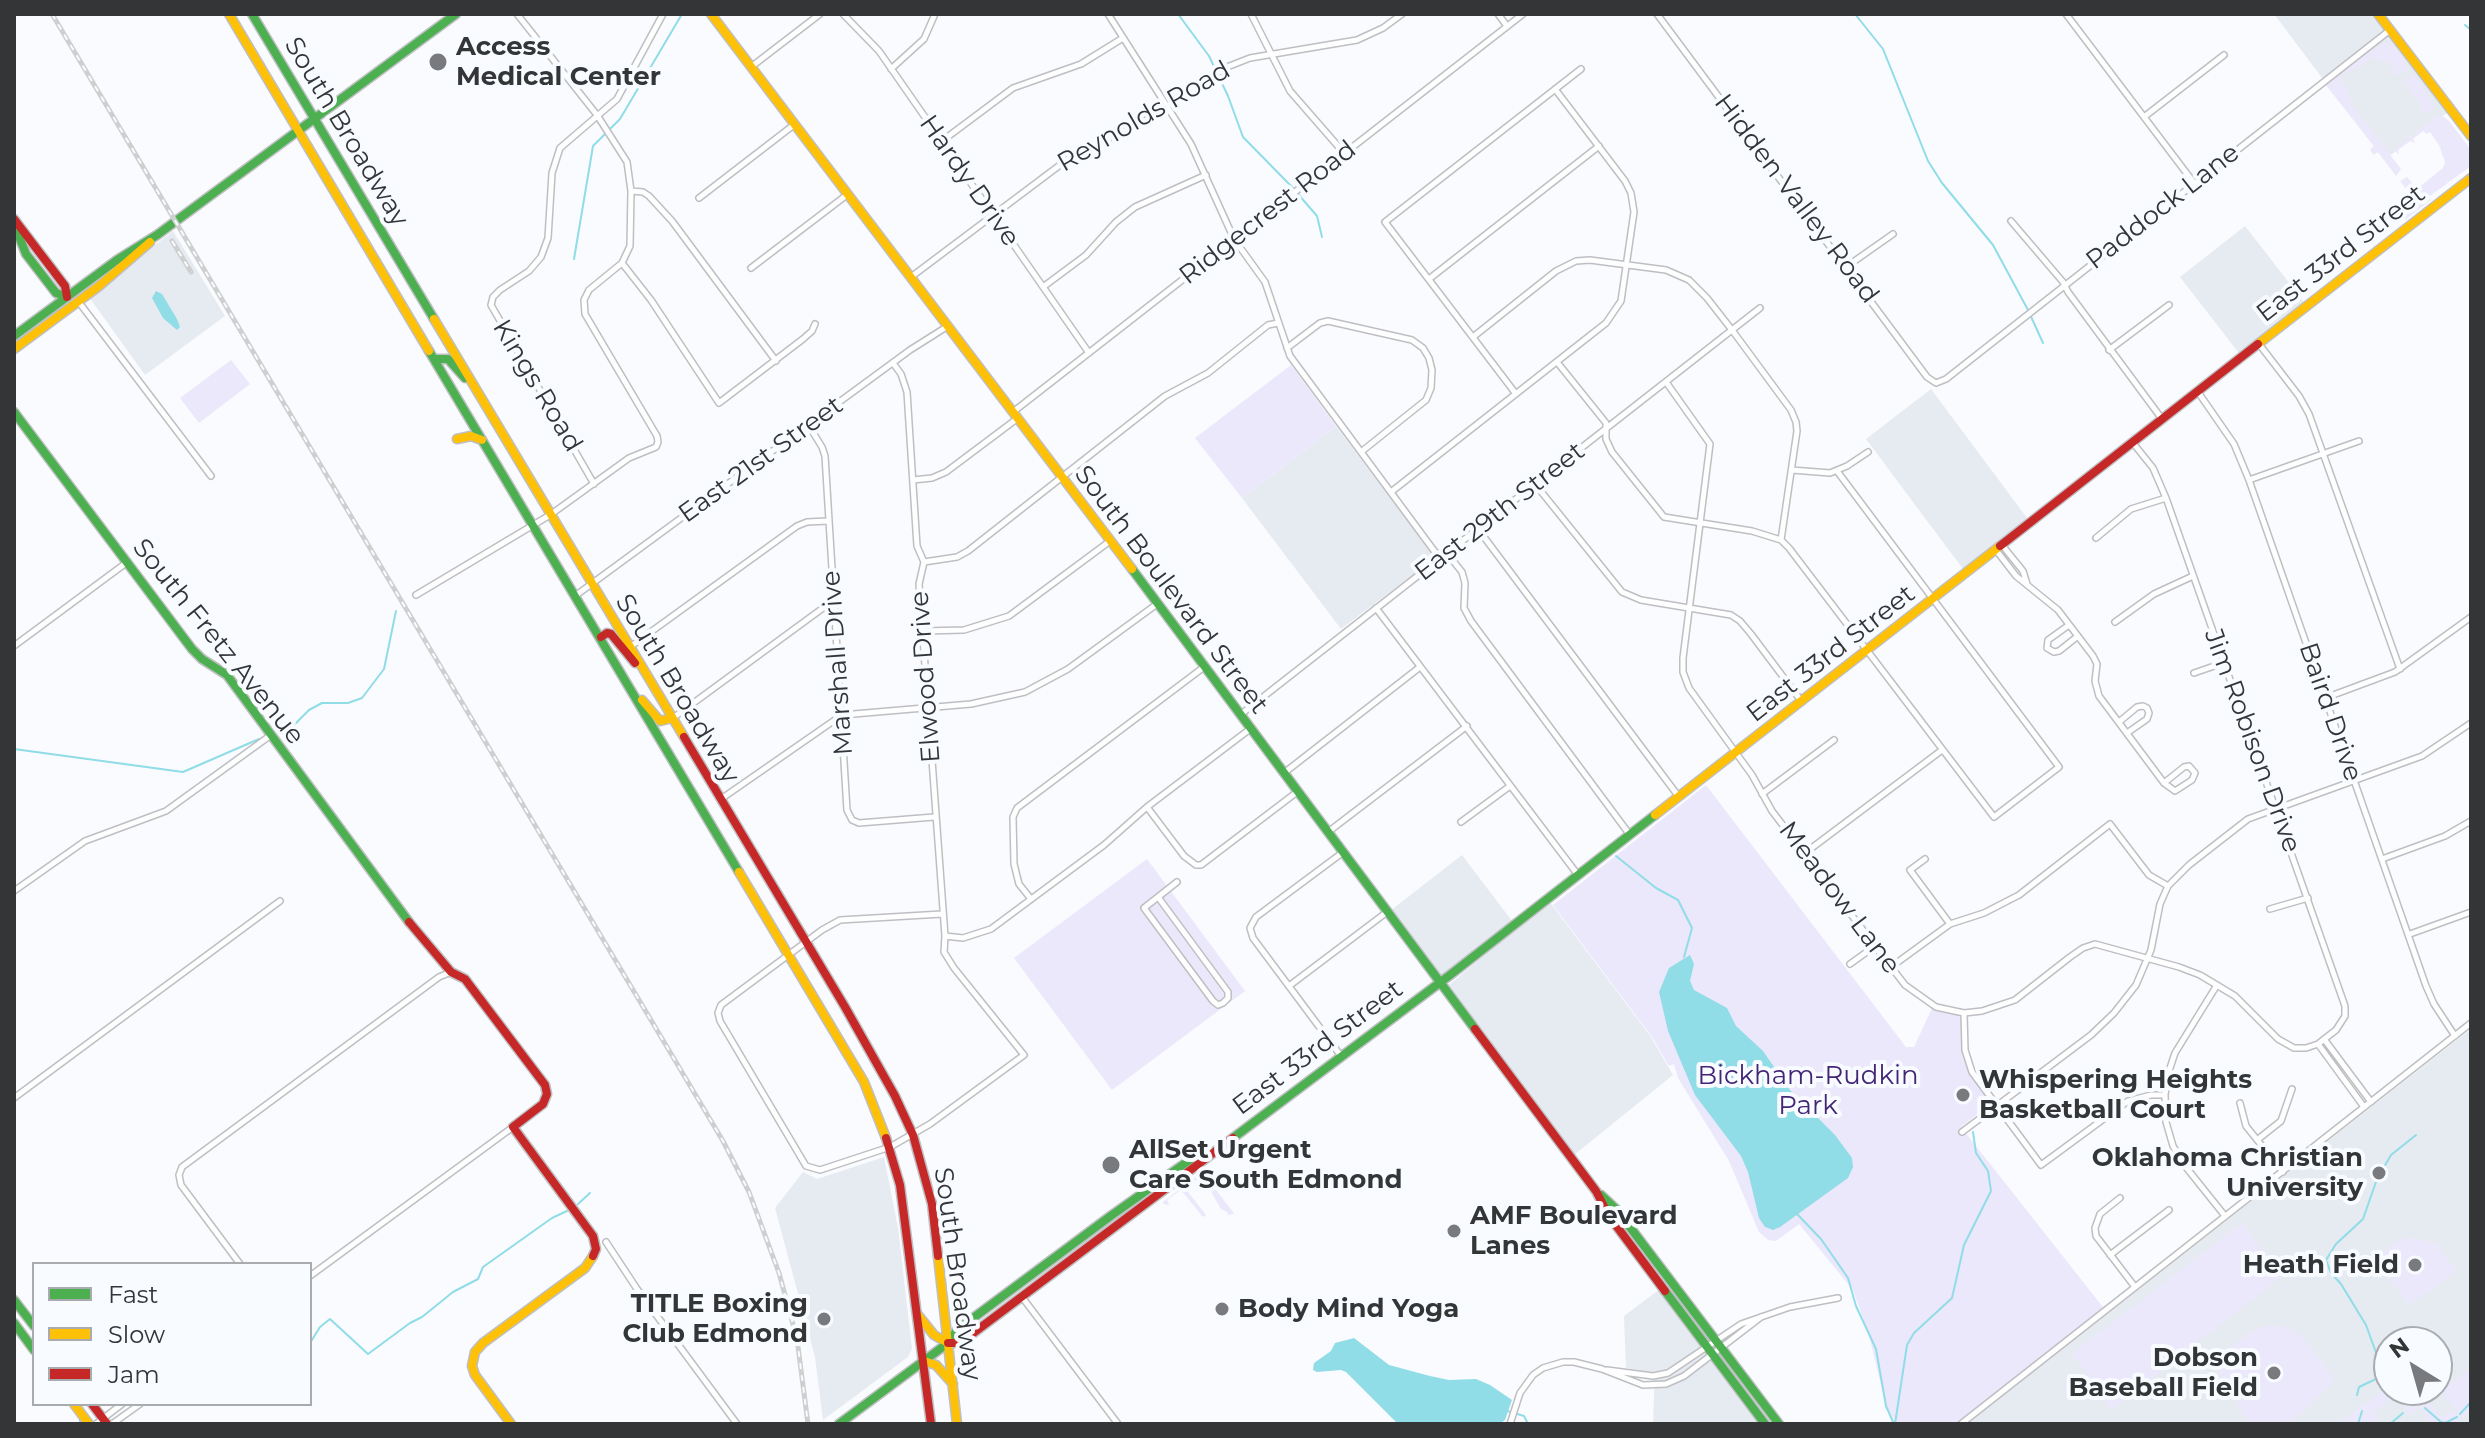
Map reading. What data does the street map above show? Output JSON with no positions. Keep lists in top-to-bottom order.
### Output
{
  "streets": {
    "main road": [
      "South Broadway",
      "East 33rd Street",
      "South Boulevard Street",
      "South Fretz Avenue"
    ],
    "street": [
      "Reynolds Road",
      "Hardy Drive",
      "Hidden Valley Road",
      "Paddock Lane",
      "Ridgecrest Road",
      "Kings Road",
      "East 21st Street",
      "East 29th Street",
      "Marshall Drive",
      "Elwood Drive",
      "Baird Drive",
      "Jim Robison Drive",
      "Meadow Lane"
    ]
  },
  "crossings": [
    ["Reynolds Road", "Hardy Drive"],
    ["Reynolds Road", "South Boulevard Street"],
    ["South Broadway", "East 33rd Street"],
    ["South Broadway", "East 21st Street"],
    ["South Broadway", "Elwood Drive"],
    ["Hardy Drive", "Ridgecrest Road"],
    ["Hidden Valley Road", "Paddock Lane"],
    ["Ridgecrest Road", "South Boulevard Street"],
    ["East 33rd Street", "South Boulevard Street"],
    ["East 33rd Street", "Baird Drive"],
    ["East 33rd Street", "Jim Robison Drive"],
    ["East 33rd Street", "Meadow Lane"],
    ["East 21st Street", "South Boulevard Street"],
    ["East 21st Street", "Marshall Drive"],
    ["East 29th Street", "South Boulevard Street"],
    ["East 29th Street", "Meadow Lane"],
    ["South Boulevard Street", "Elwood Drive"],
    ["Marshall Drive", "Elwood Drive"],
    ["Jim Robison Drive", "Meadow Lane"]
  ],
  "parks": ["Bickham-Rudkin Park"],
  "places": [
    "Access Medical Center",
    "Whispering Heights Basketball Court",
    "AllSet Urgent Care South Edmond",
    "Oklahoma Christian University",
    "AMF Boulevard Lanes",
    "Heath Field",
    "Body Mind Yoga",
    "TITLE Boxing Club Edmond",
    "Dobson Baseball Field"
  ],
  "legend": ["Fast", "Slow", "Jam"],
  "north": "top left"
}
